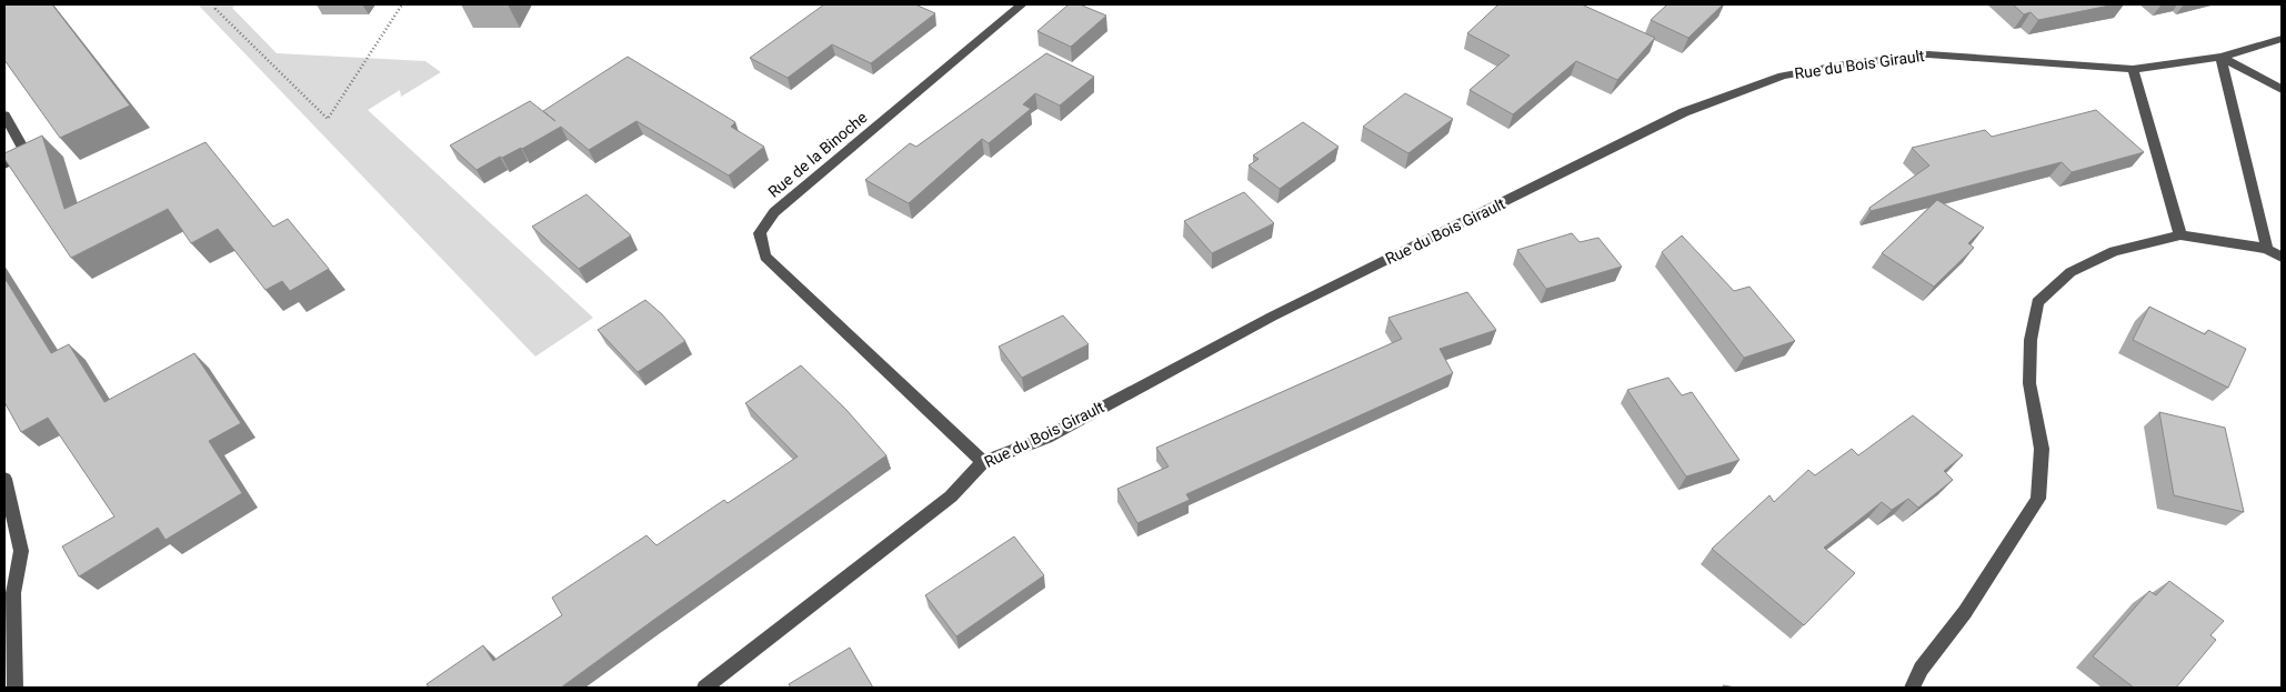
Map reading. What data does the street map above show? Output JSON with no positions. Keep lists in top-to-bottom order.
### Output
{
  "streets": {
    "street": ["Rue du Bois Girault", "Rue de la Binoche"]
  },
  "crossings": [
    ["Rue du Bois Girault", "Rue de la Binoche"]
  ]
}
